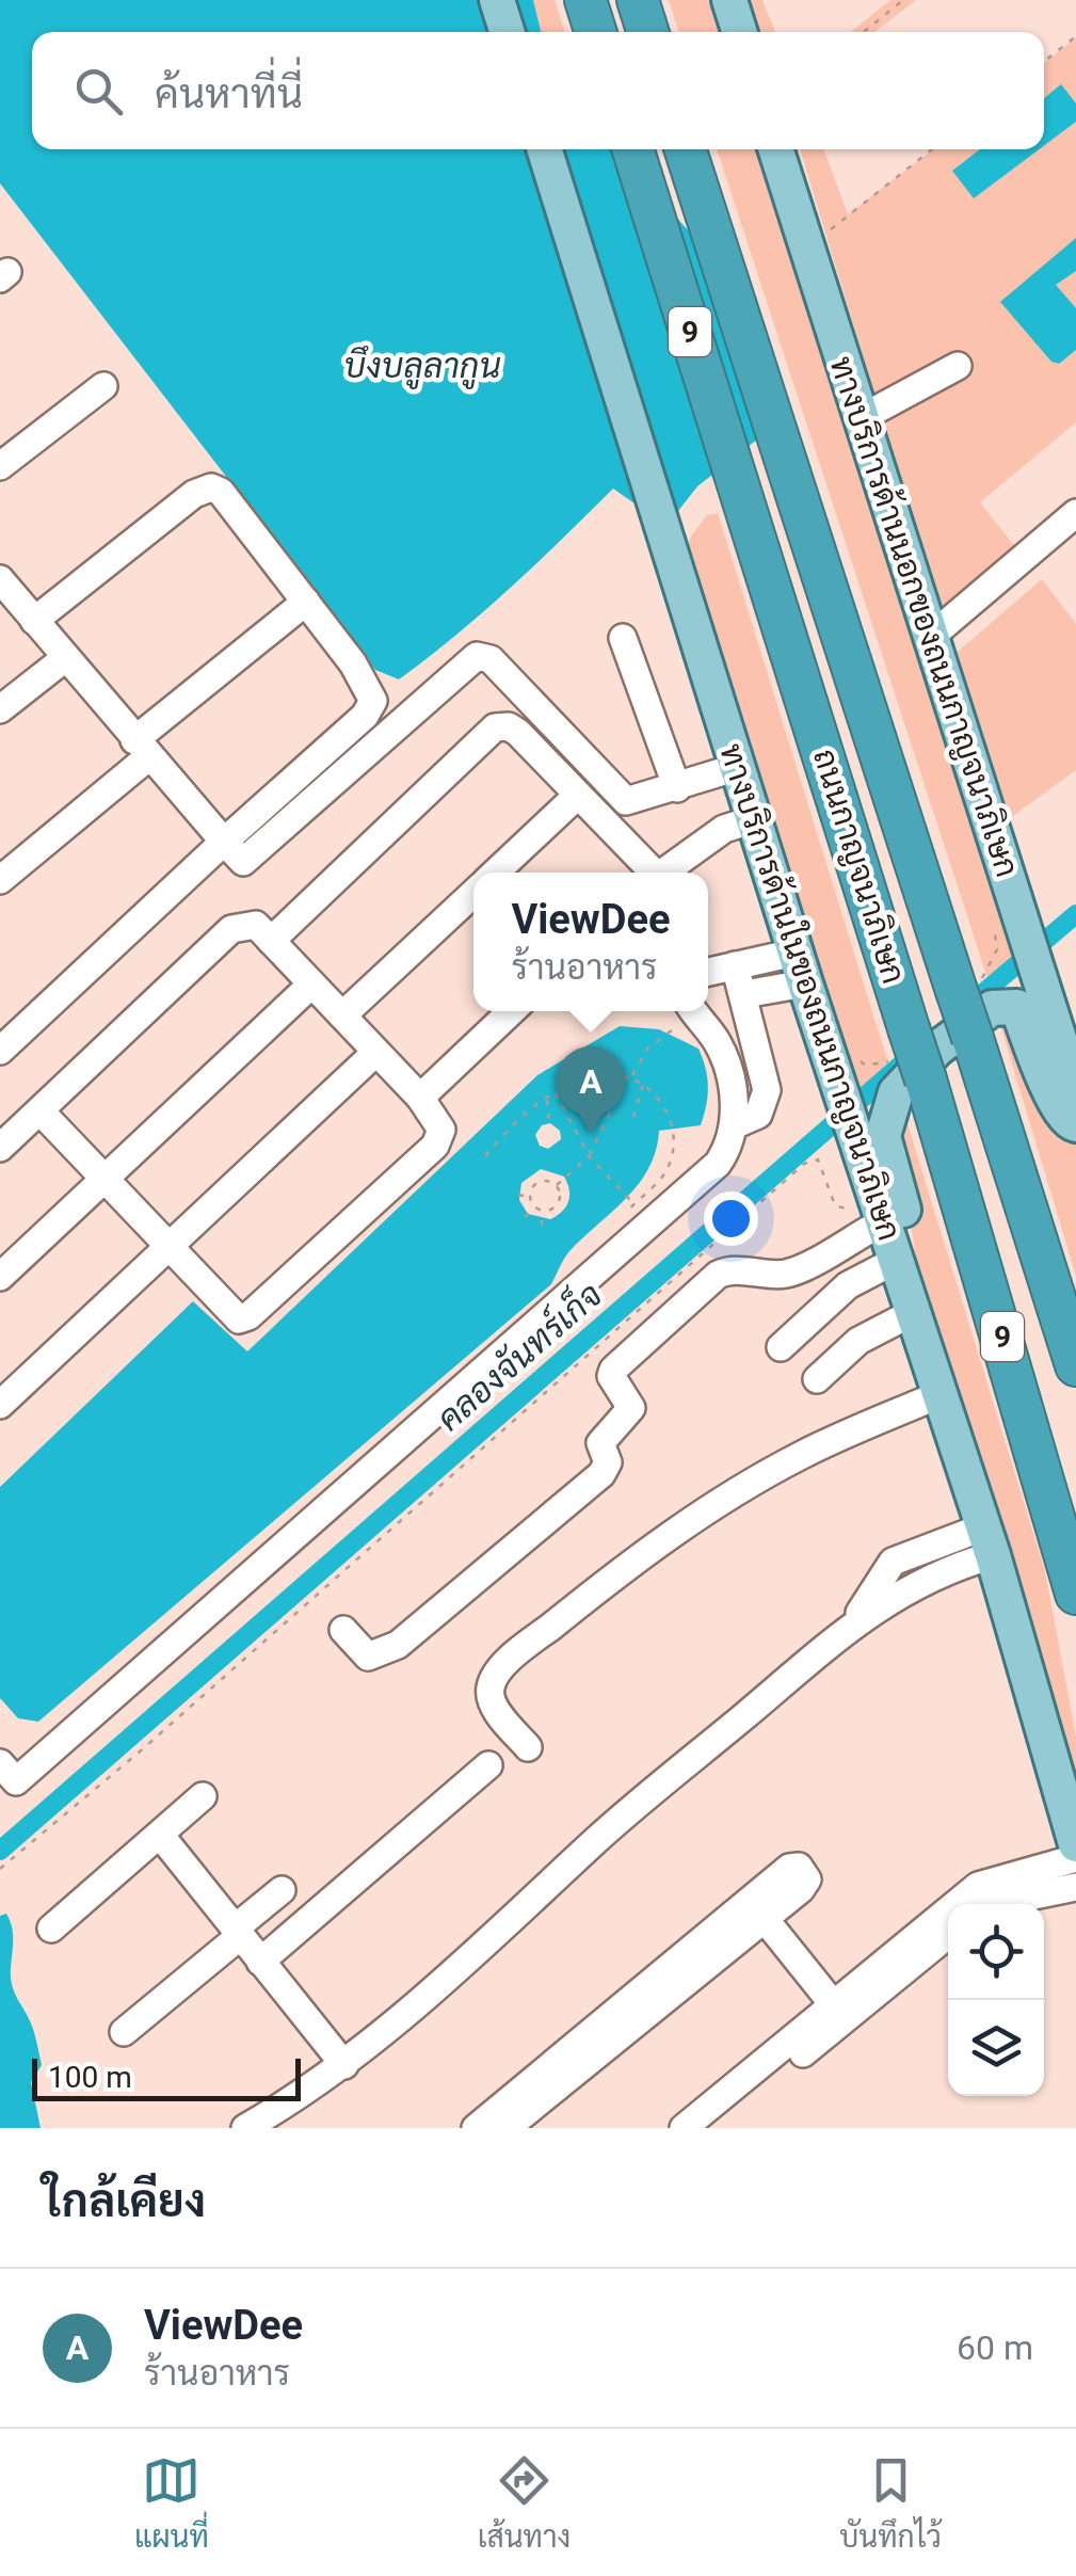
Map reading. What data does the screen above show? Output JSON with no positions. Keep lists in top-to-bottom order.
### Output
{
  "streets": {
    "highway": ["9", "ถนนกาญจนาภิเษก"],
    "main road": ["ทางบริการด้านนอกของถนนกาญจนาภิเษก", "ทางบริการด้านในของถนนกาญจนาภิเษก"]
  },
  "water": ["บึงบลูลากูน", "คลองจันทร์เก็จ"],
  "scale_bar": "100 m",
  "page": {
    "search": "ค้นหาที่นี่",
    "popup": ["ViewDee", "ร้านอาหาร"],
    "pins": "A",
    "scale": "100 m",
    "heading": "ใกล้เคียง",
    "list": [
      {
        "mark": "A",
        "name": "ViewDee",
        "note": "ร้านอาหาร",
        "value": "60 m"
      }
    ],
    "nav": ["แผนที่", "เส้นทาง", "บันทึกไว้"]
  }
}
